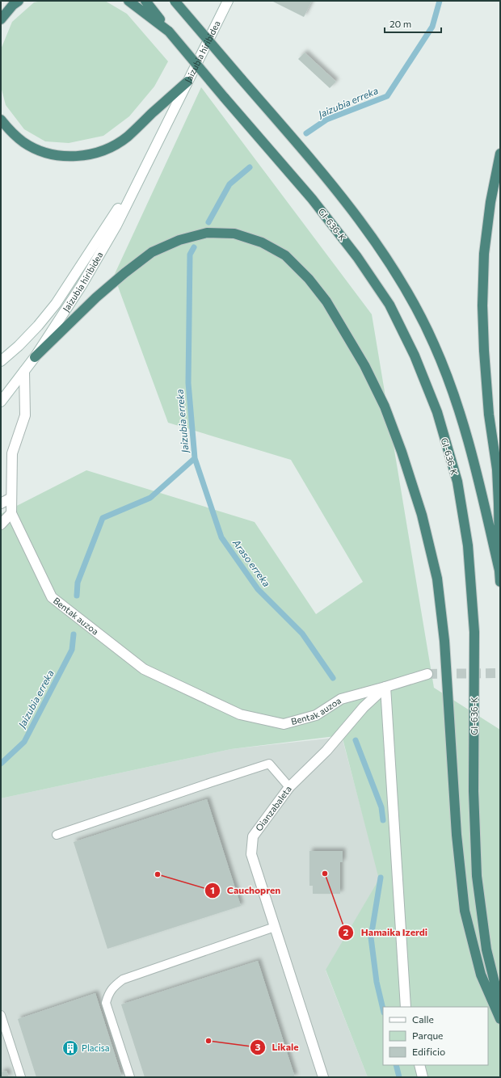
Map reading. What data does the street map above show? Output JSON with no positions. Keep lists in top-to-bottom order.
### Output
{
  "streets": {
    "highway": ["GI-636-K"],
    "street": ["Jaizubia hiribidea", "Bentak auzoa", "Oianzabaleta"]
  },
  "crossings": [
    ["Jaizubia hiribidea", "Bentak auzoa"],
    ["Bentak auzoa", "Oianzabaleta"]
  ],
  "water": ["Jaizubia erreka", "Araso erreka"],
  "places": {
    "other": ["Hamaika Izerdi", "Cauchopren", "Likale"],
    "building": ["Placisa"]
  },
  "legend": ["Calle", "Parque", "Edificio"],
  "scale_bar": "20 m"
}
